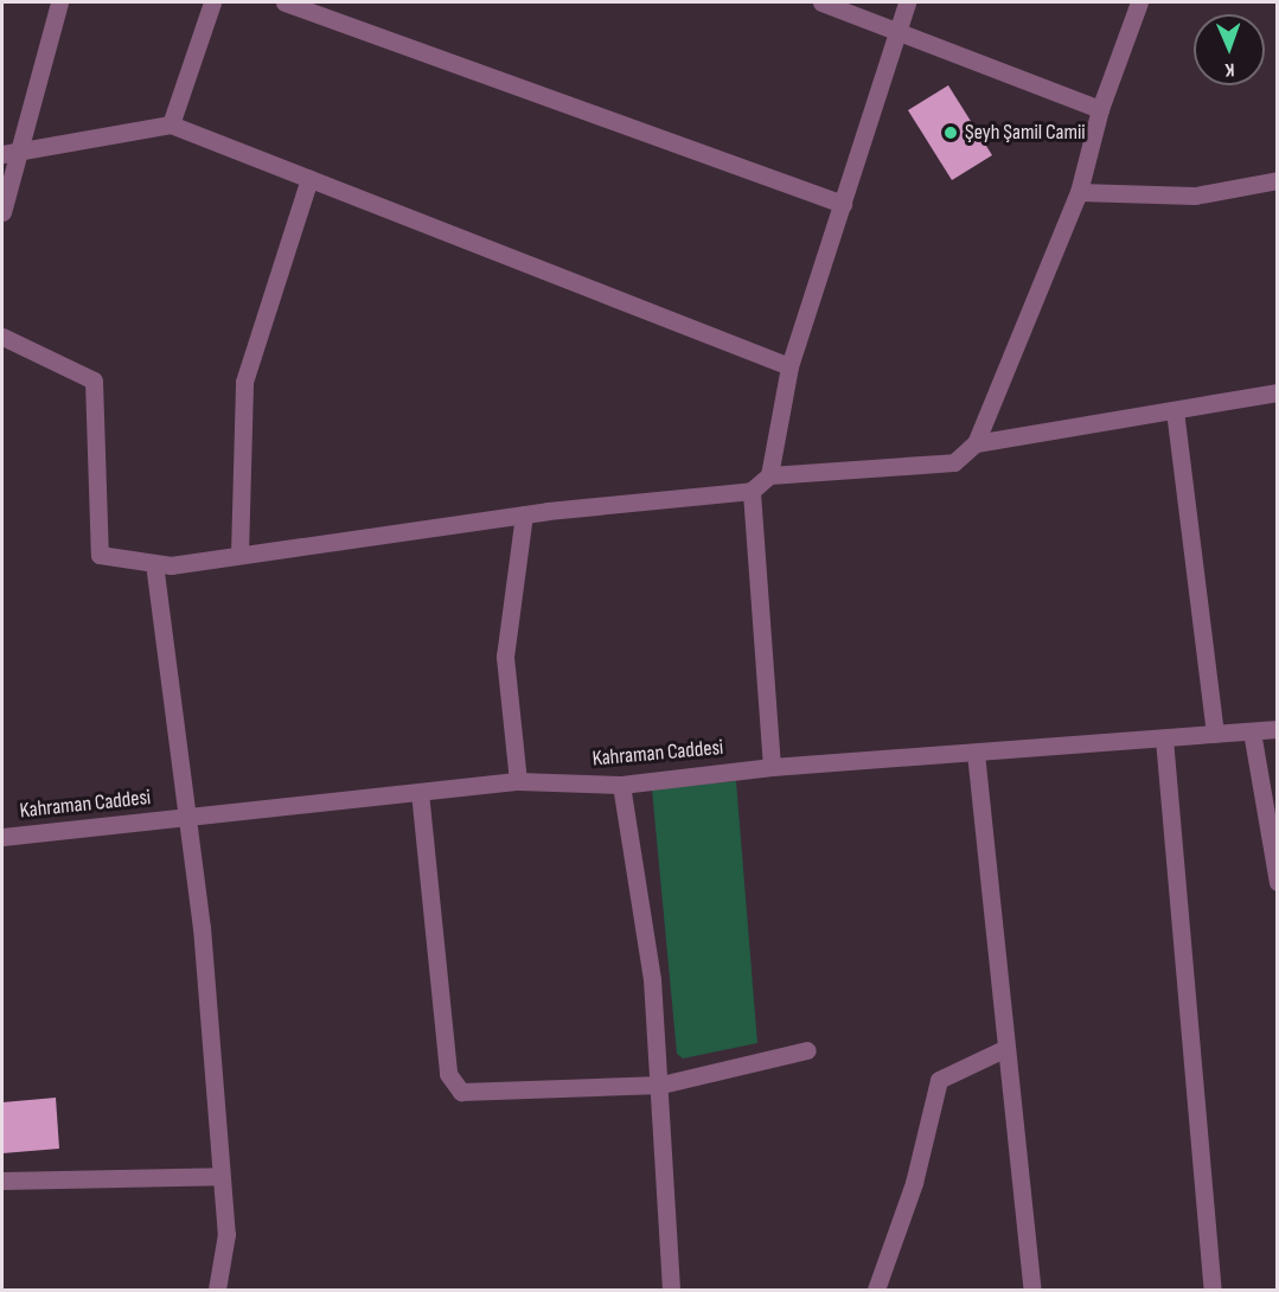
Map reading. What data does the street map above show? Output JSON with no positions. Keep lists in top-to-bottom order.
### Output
{
  "streets": {
    "street": ["Kahraman Caddesi"]
  },
  "places": ["Şeyh Şamil Camii"],
  "north": "bottom"
}
